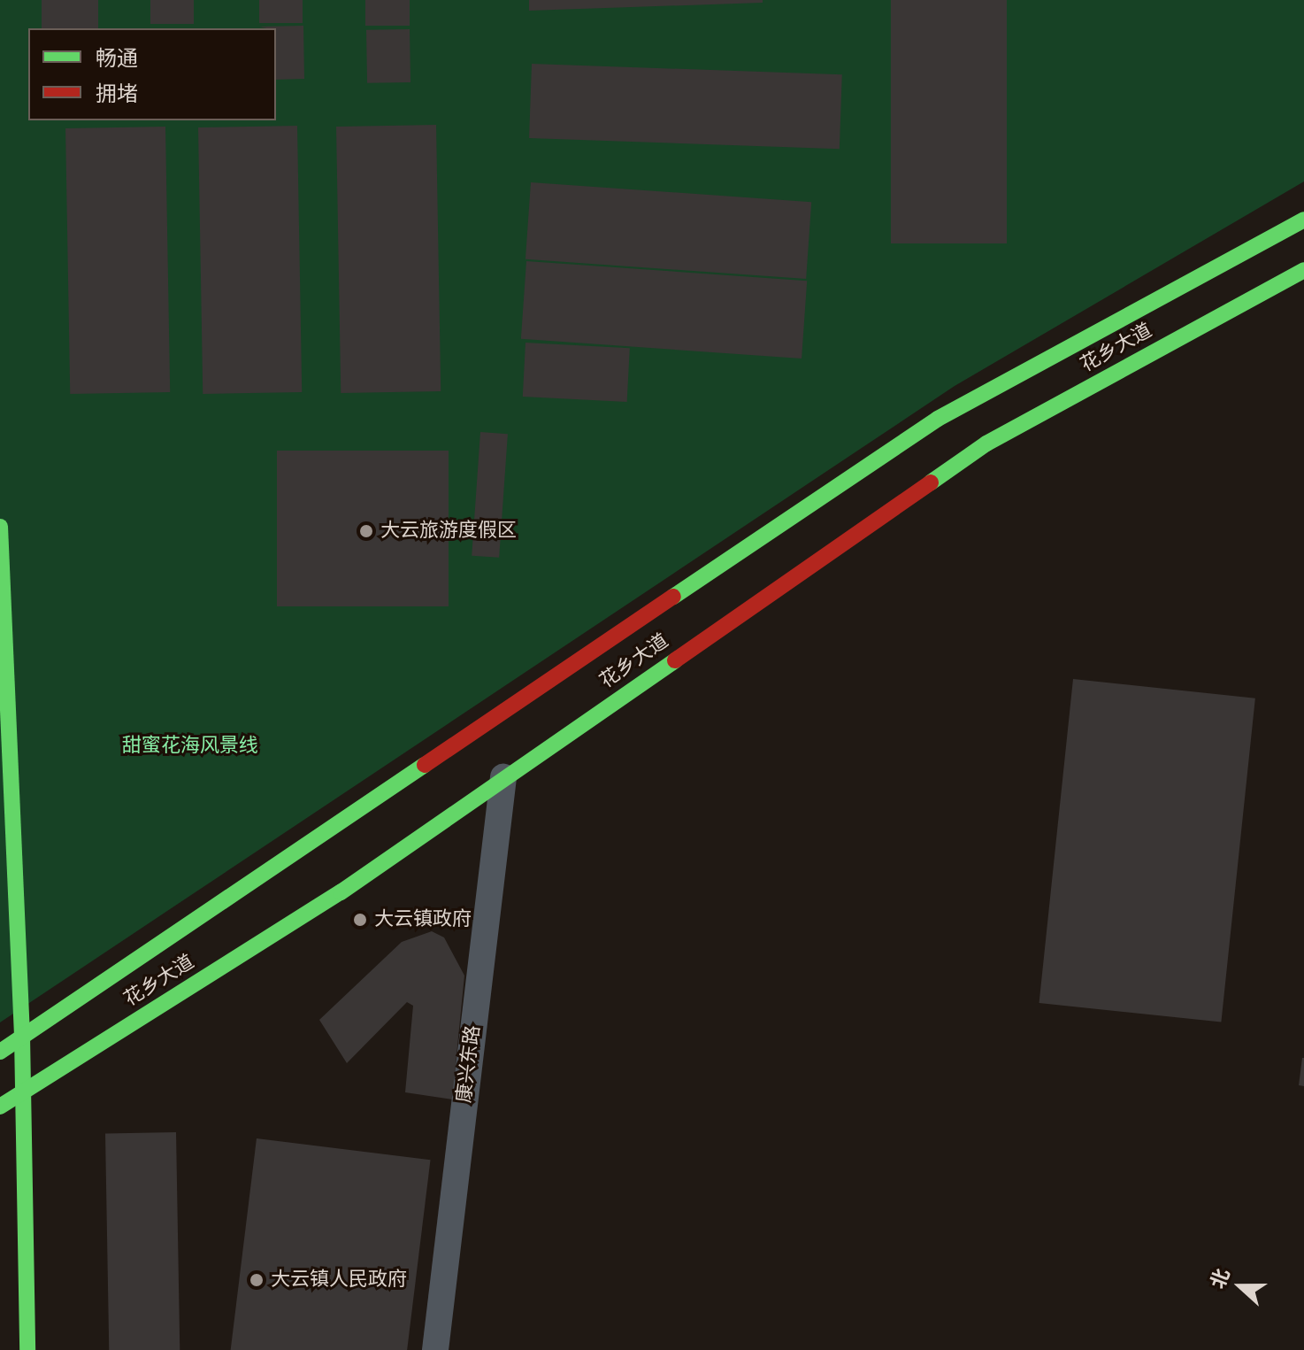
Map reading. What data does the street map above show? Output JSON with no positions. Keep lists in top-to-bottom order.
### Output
{
  "streets": {
    "main road": ["花乡大道"],
    "street": ["康兴东路"]
  },
  "crossings": [
    ["花乡大道", "康兴东路"]
  ],
  "parks": ["甜蜜花海风景线"],
  "places": ["大云旅游度假区", "大云镇政府", "大云镇人民政府"],
  "legend": ["畅通", "拥堵"],
  "north": "left"
}
